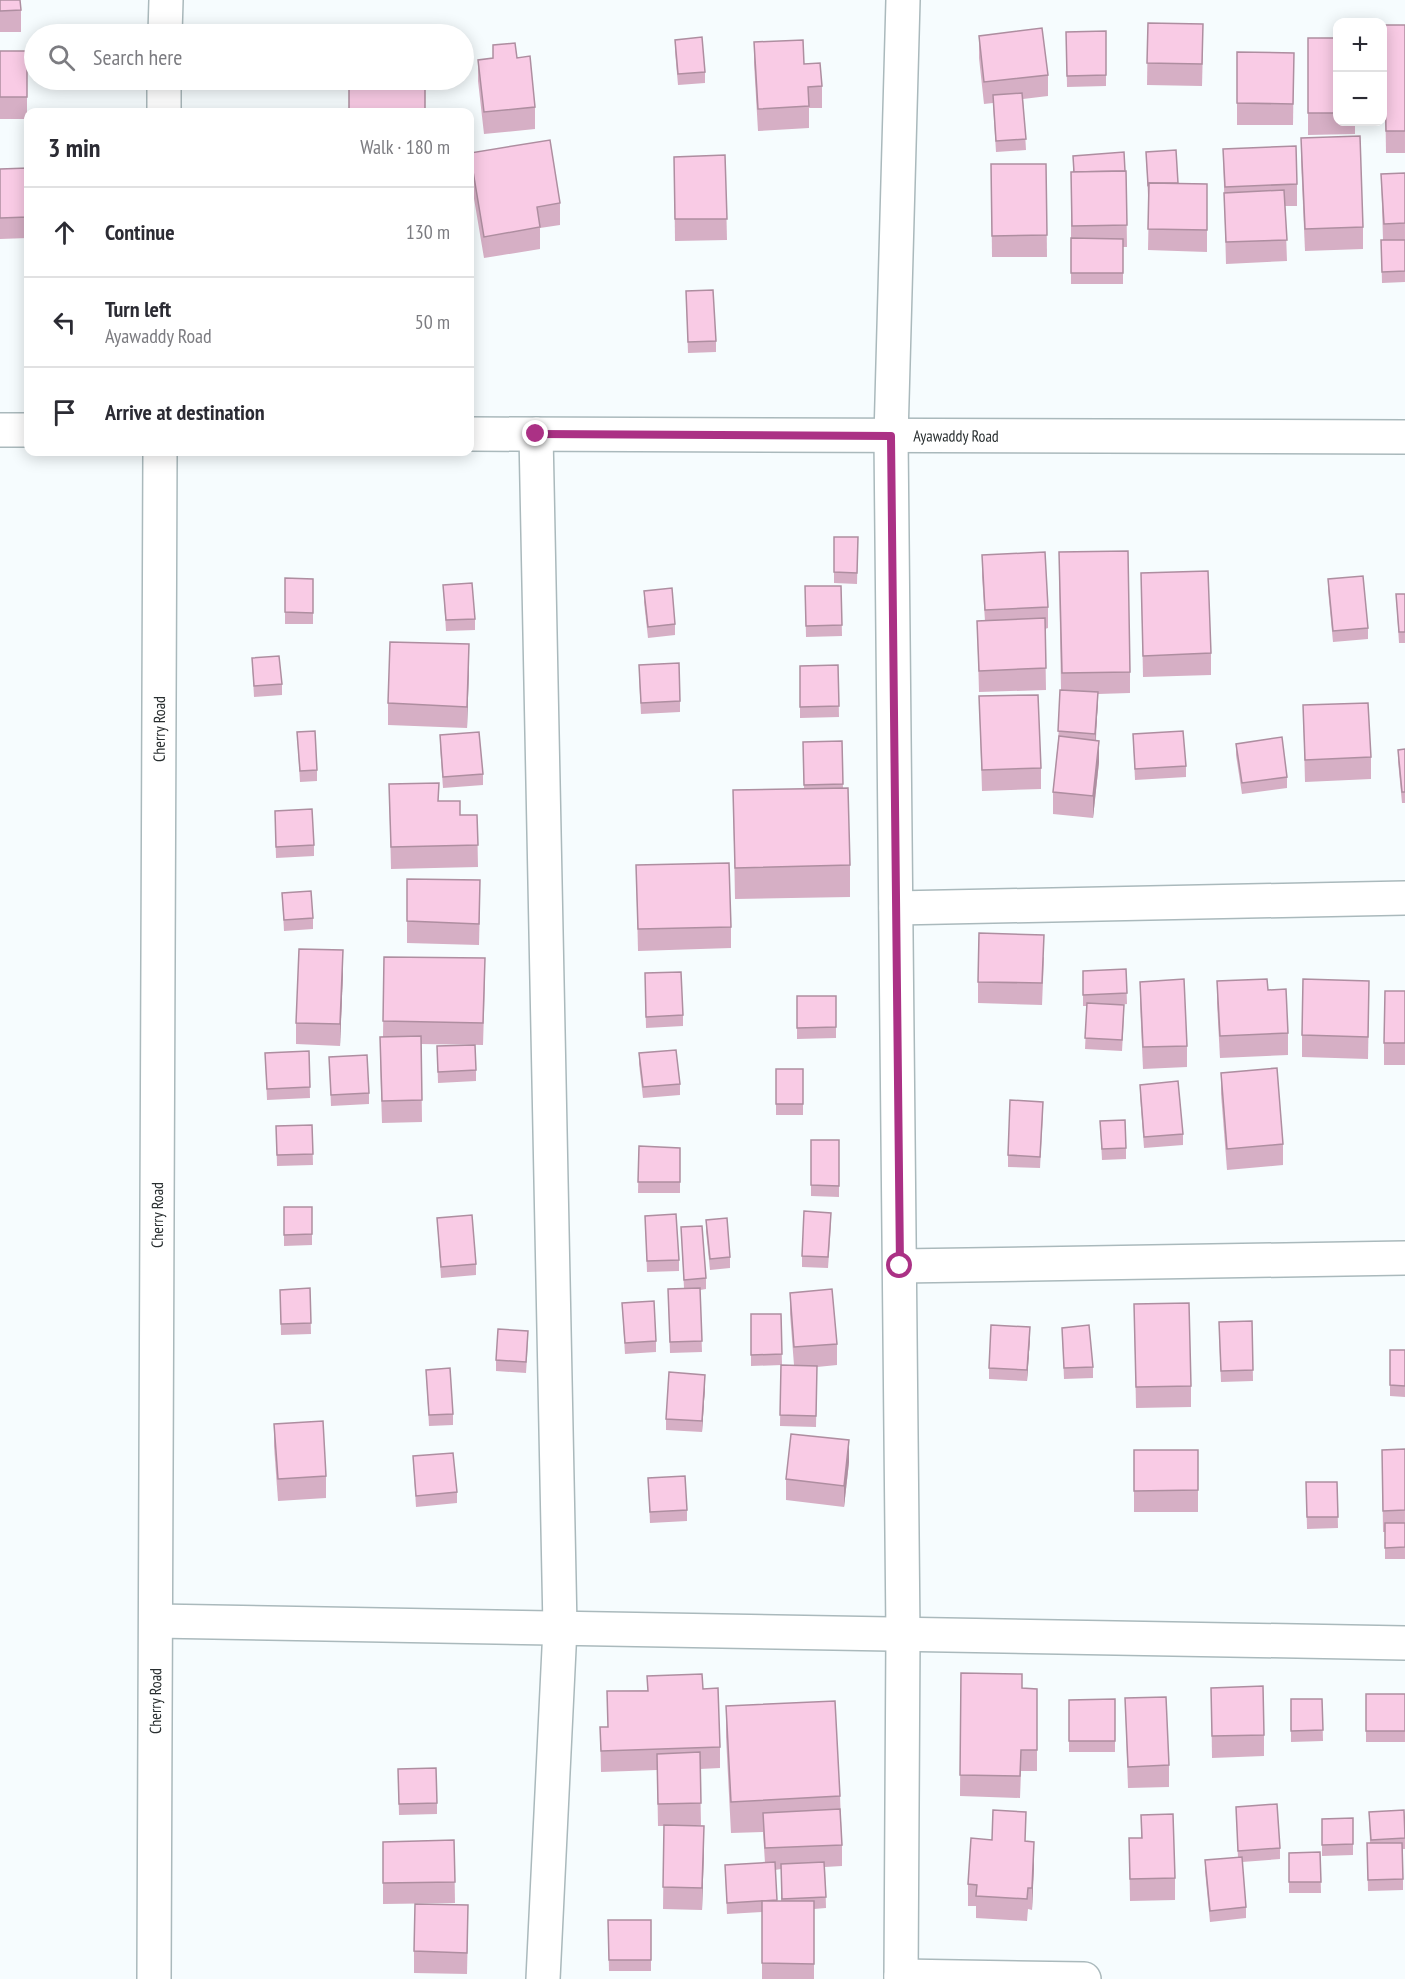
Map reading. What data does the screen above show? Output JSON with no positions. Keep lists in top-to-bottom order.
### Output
{
  "streets": {
    "street": ["Ayawaddy Road", "Cherry Road"]
  },
  "page": {
    "map_buttons": ["+", "−"],
    "search": "Search here",
    "heading": ["3 min", "Walk · 180 m"],
    "list": [
      ["Continue", "130 m"],
      ["Turn left", "Ayawaddy Road", "50 m"],
      "Arrive at destination"
    ]
  }
}
